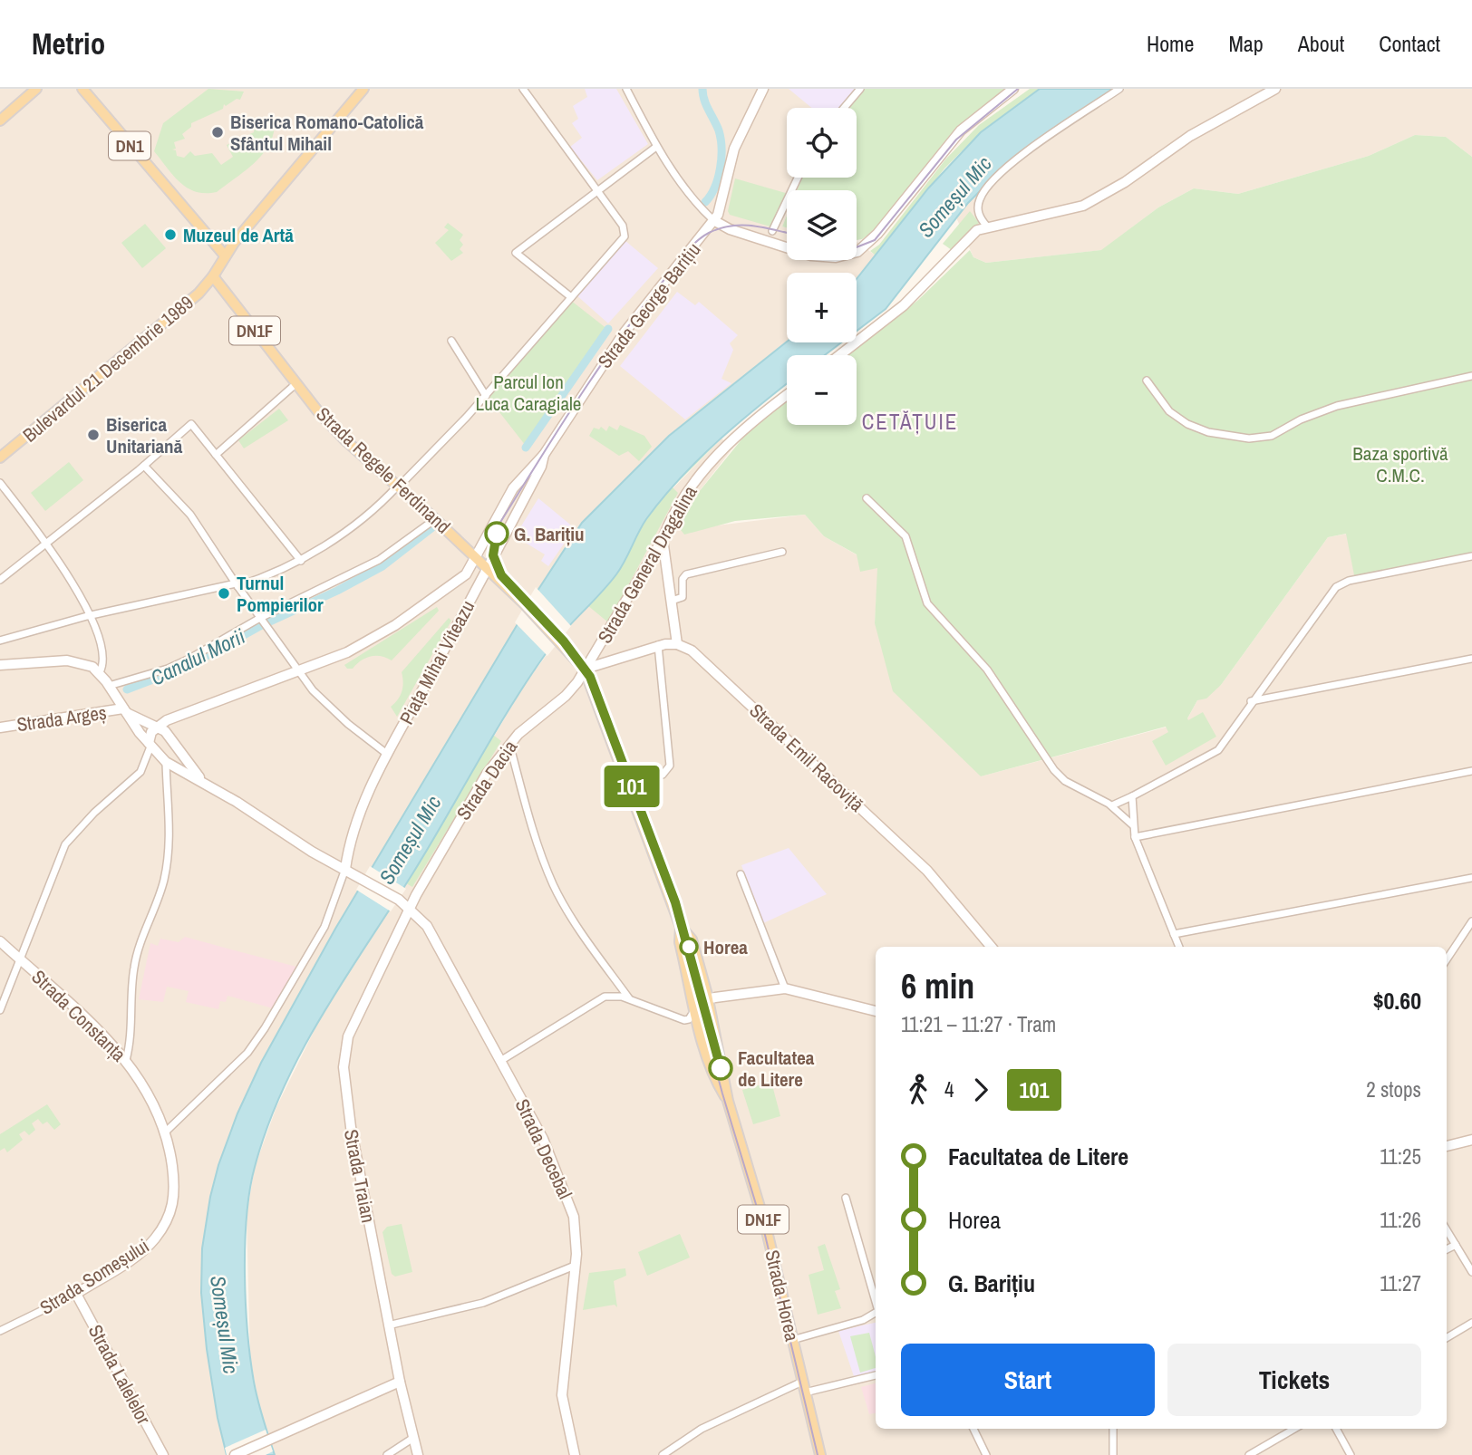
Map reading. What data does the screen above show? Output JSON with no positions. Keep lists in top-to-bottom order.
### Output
{
  "streets": {
    "main road": [
      "DN1",
      "DN1F",
      "Bulevardul 21 Decembrie 1989",
      "Strada Regele Ferdinand",
      "Strada Horea"
    ],
    "street": [
      "Strada George Barițiu",
      "Strada General Dragalina",
      "Piața Mihai Viteazu",
      "Strada Argeș",
      "Strada Emil Racoviță",
      "Strada Dacia",
      "Strada Constanța",
      "Strada Decebal",
      "Strada Traian",
      "Strada Someșului",
      "Strada Lalelelor"
    ]
  },
  "crossings": [
    ["DN1", "Bulevardul 21 Decembrie 1989"],
    ["Strada George Barițiu", "Strada Regele Ferdinand"],
    ["Strada George Barițiu", "Piața Mihai Viteazu"],
    ["Strada George Barițiu", "Strada Horea"],
    ["Bulevardul 21 Decembrie 1989", "Strada Regele Ferdinand"],
    ["Strada Regele Ferdinand", "Piața Mihai Viteazu"],
    ["Strada Regele Ferdinand", "Strada Horea"],
    ["Strada General Dragalina", "Strada Dacia"],
    ["Strada General Dragalina", "Strada Horea"],
    ["Piața Mihai Viteazu", "Strada Decebal"],
    ["Piața Mihai Viteazu", "Strada Horea"],
    ["Strada Dacia", "Strada Decebal"],
    ["Strada Dacia", "Strada Traian"],
    ["Strada Dacia", "Strada Horea"],
    ["Strada Constanța", "Strada Someșului"],
    ["Strada Decebal", "Strada Traian"],
    ["Strada Someșului", "Strada Lalelelor"]
  ],
  "districts": ["CETĂȚUIE"],
  "water": ["Someșul Mic", "Canalul Morii"],
  "parks": ["Parcul Ion Luca Caragiale", "Baza sportivă C.M.C."],
  "places": [
    "Biserica Romano-Catolică Sfântul Mihail",
    "Muzeul de Artă",
    "Biserica Unitariană",
    "G. Barițiu",
    "Turnul Pompierilor",
    "Horea",
    "Facultatea de Litere"
  ],
  "lines": ["tram line 101"],
  "page": {
    "header": "Metrio",
    "nav": [
      "Home",
      "Map",
      "About",
      "Contact"
    ],
    "on_map": "101",
    "map_buttons": ["+", "−"],
    "heading": ["6 min", "11:21 – 11:27 · Tram", "$0.60"],
    "legs": ["4", "101", "2 stops"],
    "list": [
      {
        "name": "Facultatea de Litere",
        "value": "11:25"
      },
      {
        "name": "Horea",
        "value": "11:26"
      },
      {
        "name": "G. Barițiu",
        "value": "11:27"
      }
    ],
    "buttons": ["Start", "Tickets"]
  }
}
